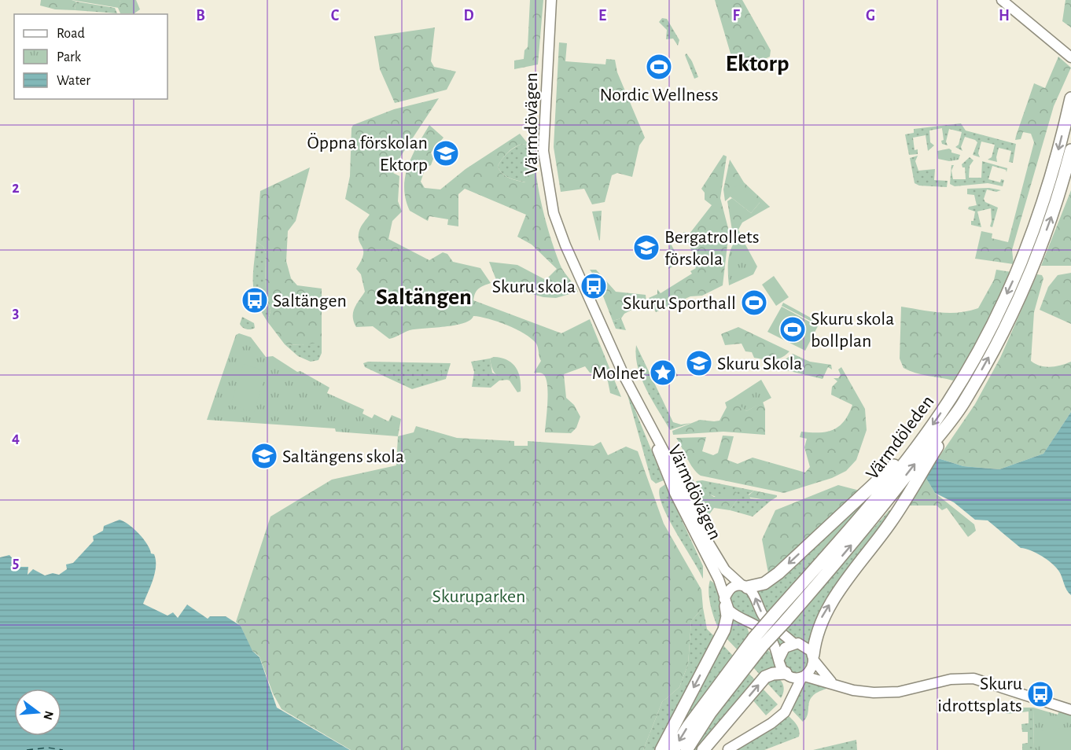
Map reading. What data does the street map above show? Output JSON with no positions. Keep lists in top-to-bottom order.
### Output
{
  "streets": {
    "highway": ["Värmdöleden"],
    "main road": ["Värmdövägen"]
  },
  "districts": ["Ektorp", "Saltängen"],
  "parks": ["Skuruparken"],
  "places": {
    "sports": ["Nordic Wellness", "Skuru Sporthall", "Skuru skola bollplan"],
    "school or university": [
      "Öppna förskolan Ektorp",
      "Bergatrollets förskola",
      "Skuru Skola",
      "Saltängens skola"
    ],
    "bus stop": ["Skuru skola", "Saltängen", "Skuru idrottsplats"],
    "place": ["Molnet"]
  },
  "legend": ["Road", "Park", "Water"],
  "north": "right",
  "grid": {
    "columns": [
      "B",
      "C",
      "D",
      "E",
      "F",
      "G",
      "H"
    ],
    "rows": [
      "2",
      "3",
      "4",
      "5"
    ]
  }
}
